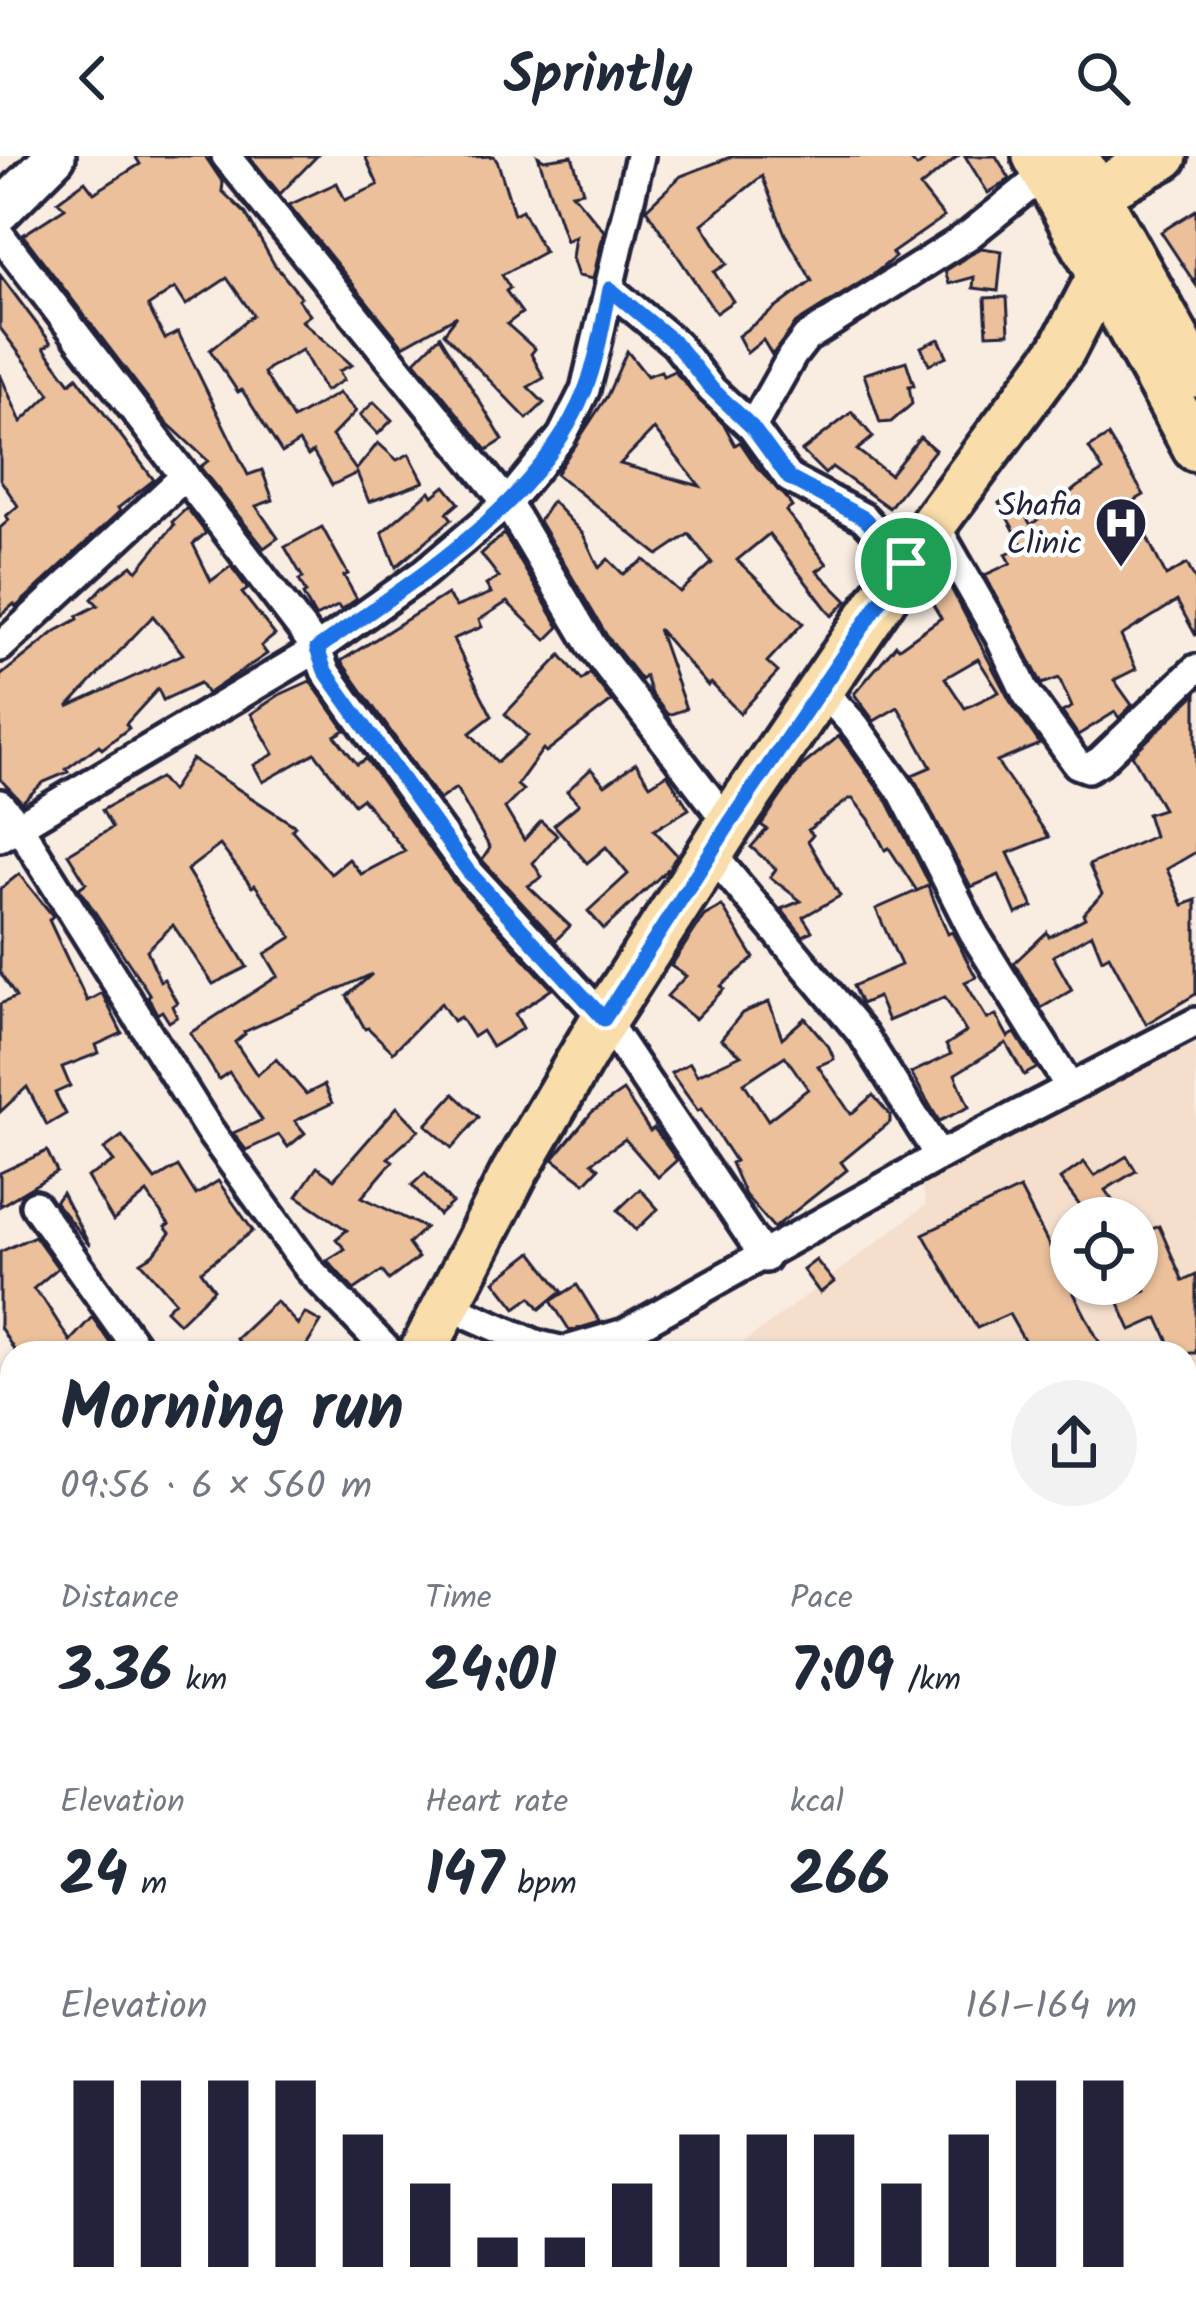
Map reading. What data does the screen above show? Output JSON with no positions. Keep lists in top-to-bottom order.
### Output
{
  "places": {
    "hospital": ["Shafia Clinic"]
  },
  "page": {
    "header": "Sprintly",
    "heading": ["Morning run", "09:56 · 6 × 560 m"],
    "stats": [
      ["Distance", "3.36 km"],
      ["Time", "24:01"],
      ["Pace", "7:09 /km"],
      ["Elevation", "24 m"],
      ["Heart rate", "147 bpm"],
      ["kcal", "266"]
    ],
    "chart": ["Elevation", "161–164 m"]
  }
}
